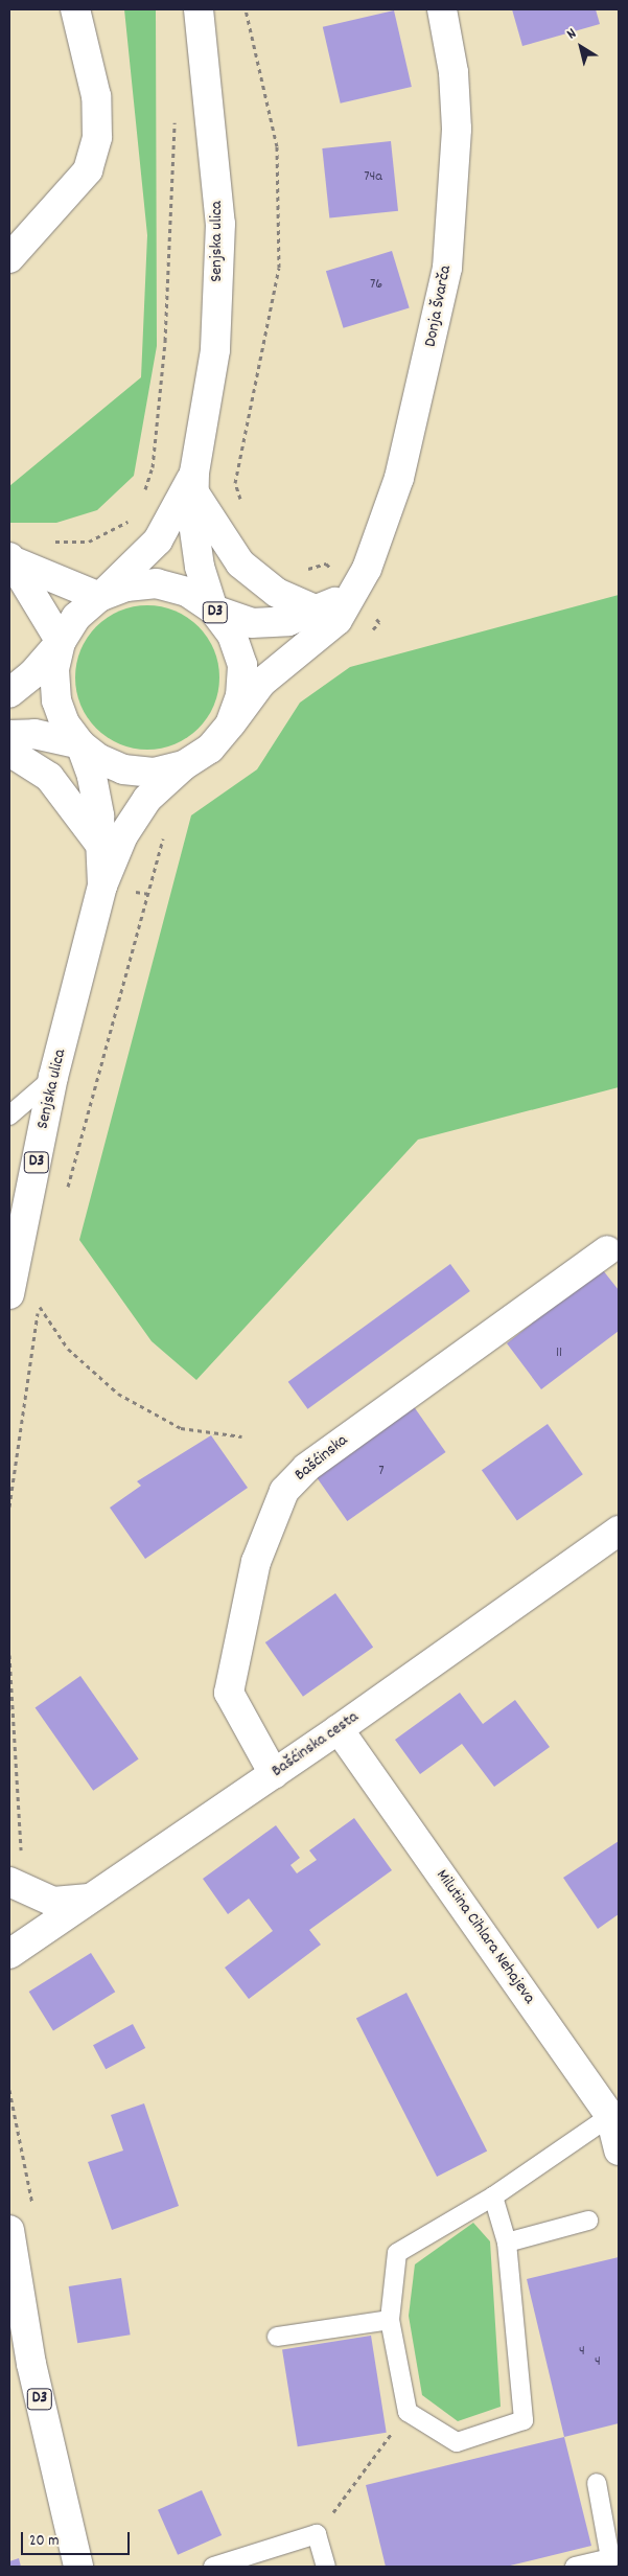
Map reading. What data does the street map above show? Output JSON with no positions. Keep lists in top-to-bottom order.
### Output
{
  "streets": {
    "street": [
      "Senjska ulica",
      "Donja Švarča",
      "D3",
      "Bašćinska",
      "Bašćinska cesta",
      "Milutina Cihlara Nehajeva"
    ]
  },
  "crossings": [
    ["Senjska ulica", "D3"],
    ["Donja Švarča", "D3"],
    ["Bašćinska", "Bašćinska cesta"],
    ["Bašćinska cesta", "Milutina Cihlara Nehajeva"]
  ],
  "house_numbers": [
    "74a",
    "76",
    "11",
    "7",
    "4",
    "4"
  ],
  "scale_bar": "20 m",
  "north": "top left"
}
